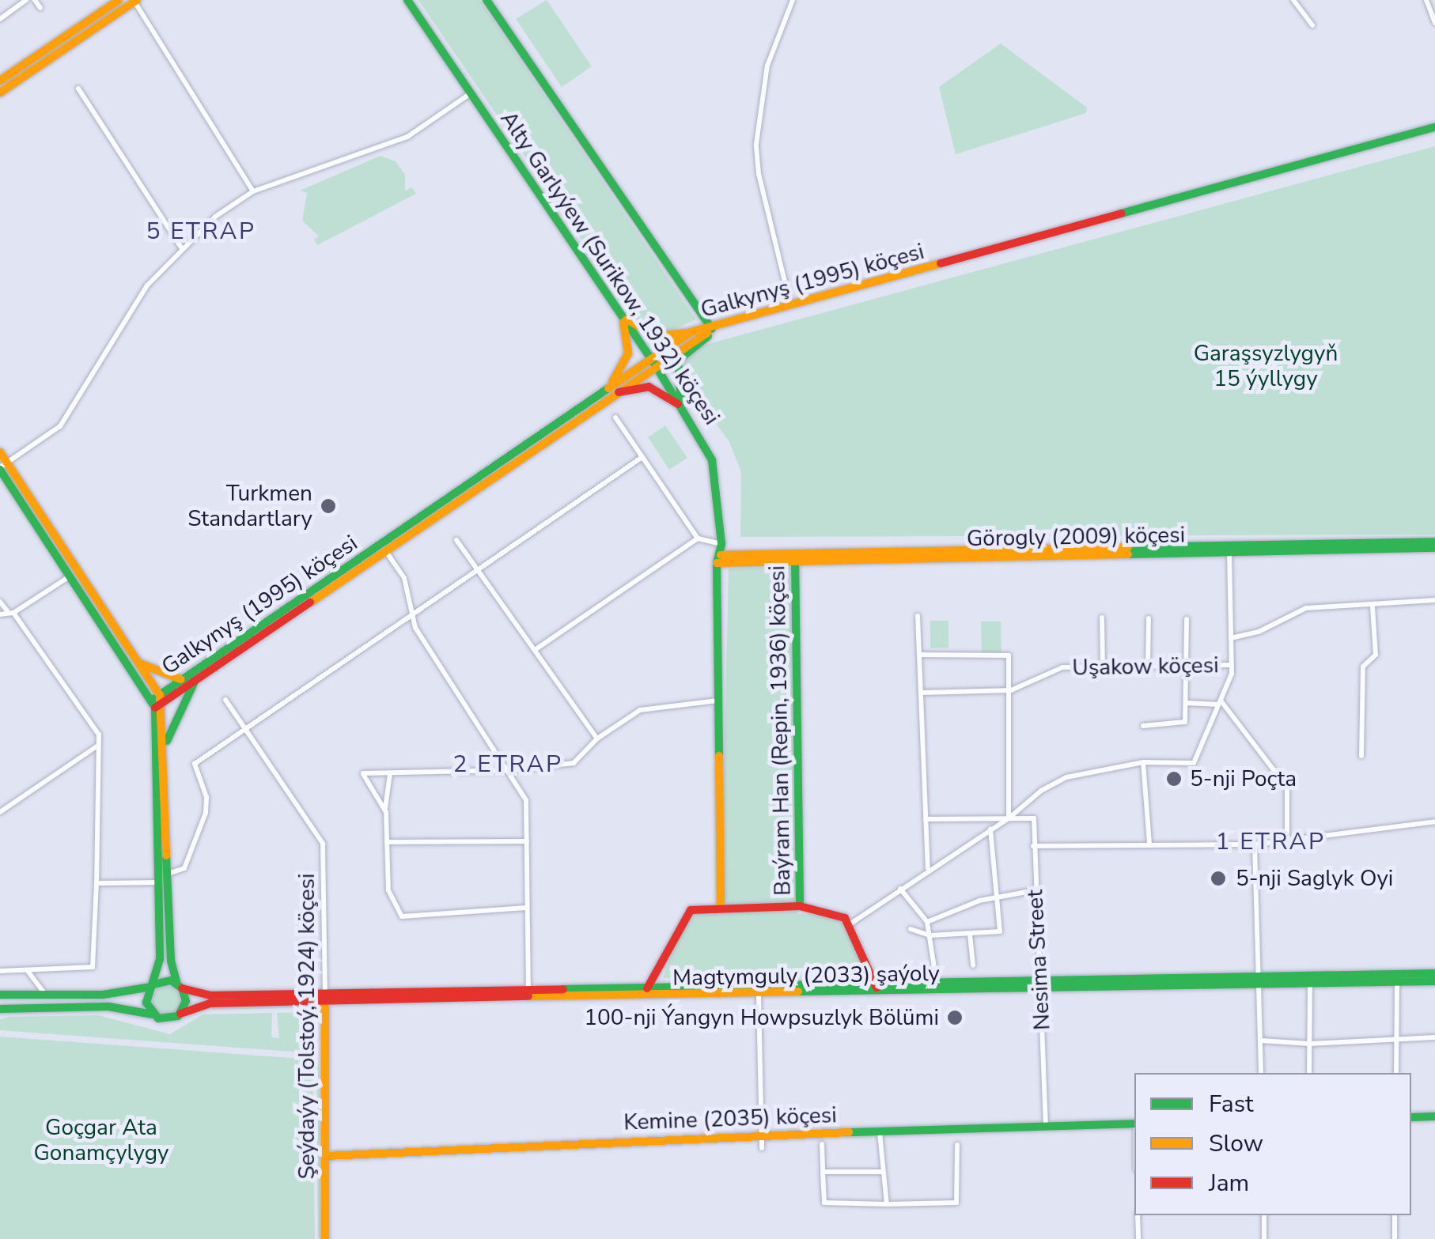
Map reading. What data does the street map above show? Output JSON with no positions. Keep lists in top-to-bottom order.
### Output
{
  "streets": {
    "main road": [
      "Alty Garlyýew (Surikow, 1932) köçesi",
      "Galkynyş (1995) köçesi",
      "Görogly (2009) köçesi",
      "Baýram Han (Repin, 1936) köçesi",
      "Magtymguly (2033) şaýoly",
      "Şeýdaýy (Tolstoý, 1924) köçesi",
      "Kemine (2035) köçesi"
    ],
    "street": ["Uşakow köçesi", "Nesima Street"]
  },
  "crossings": [
    ["Alty Garlyýew (Surikow, 1932) köçesi", "Galkynyş (1995) köçesi"],
    ["Alty Garlyýew (Surikow, 1932) köçesi", "Görogly (2009) köçesi"],
    ["Görogly (2009) köçesi", "Baýram Han (Repin, 1936) köçesi"],
    ["Nesima Street", "Magtymguly (2033) şaýoly"],
    ["Nesima Street", "Kemine (2035) köçesi"],
    ["Magtymguly (2033) şaýoly", "Şeýdaýy (Tolstoý, 1924) köçesi"],
    ["Şeýdaýy (Tolstoý, 1924) köçesi", "Kemine (2035) köçesi"]
  ],
  "districts": ["5 ETRAP", "2 ETRAP", "1 ETRAP"],
  "parks": ["Garaşsyzlygyň 15 ýyllygy", "Goçgar Ata Gonamçylygy"],
  "places": [
    "Turkmen Standartlary",
    "5-nji Poçta",
    "5-nji Saglyk Oyi",
    "100-nji Ýangyn Howpsuzlyk Bölümi"
  ],
  "legend": ["Fast", "Slow", "Jam"]
}
